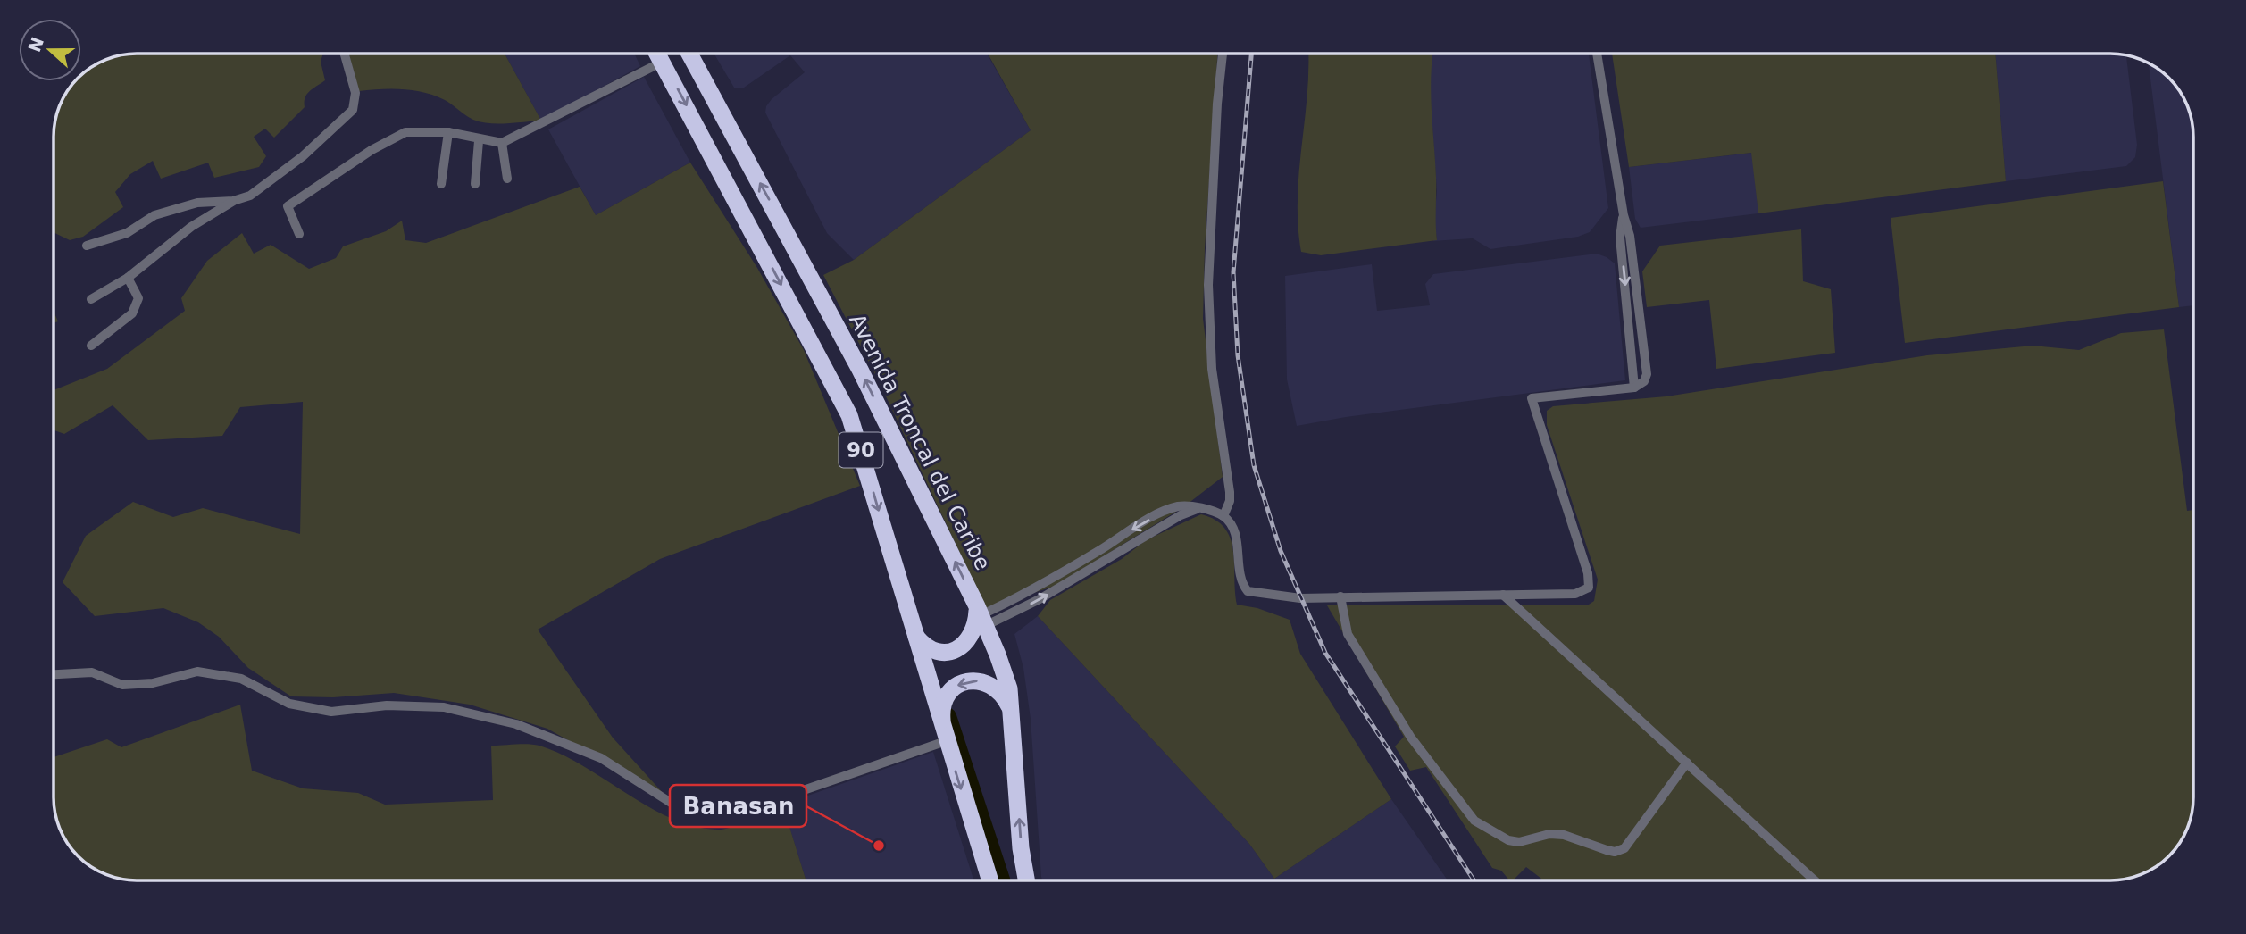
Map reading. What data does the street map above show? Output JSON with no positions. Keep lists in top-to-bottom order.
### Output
{
  "streets": {
    "highway": ["Avenida Troncal del Caribe", "90"]
  },
  "places": ["Banasan"],
  "north": "left"
}
